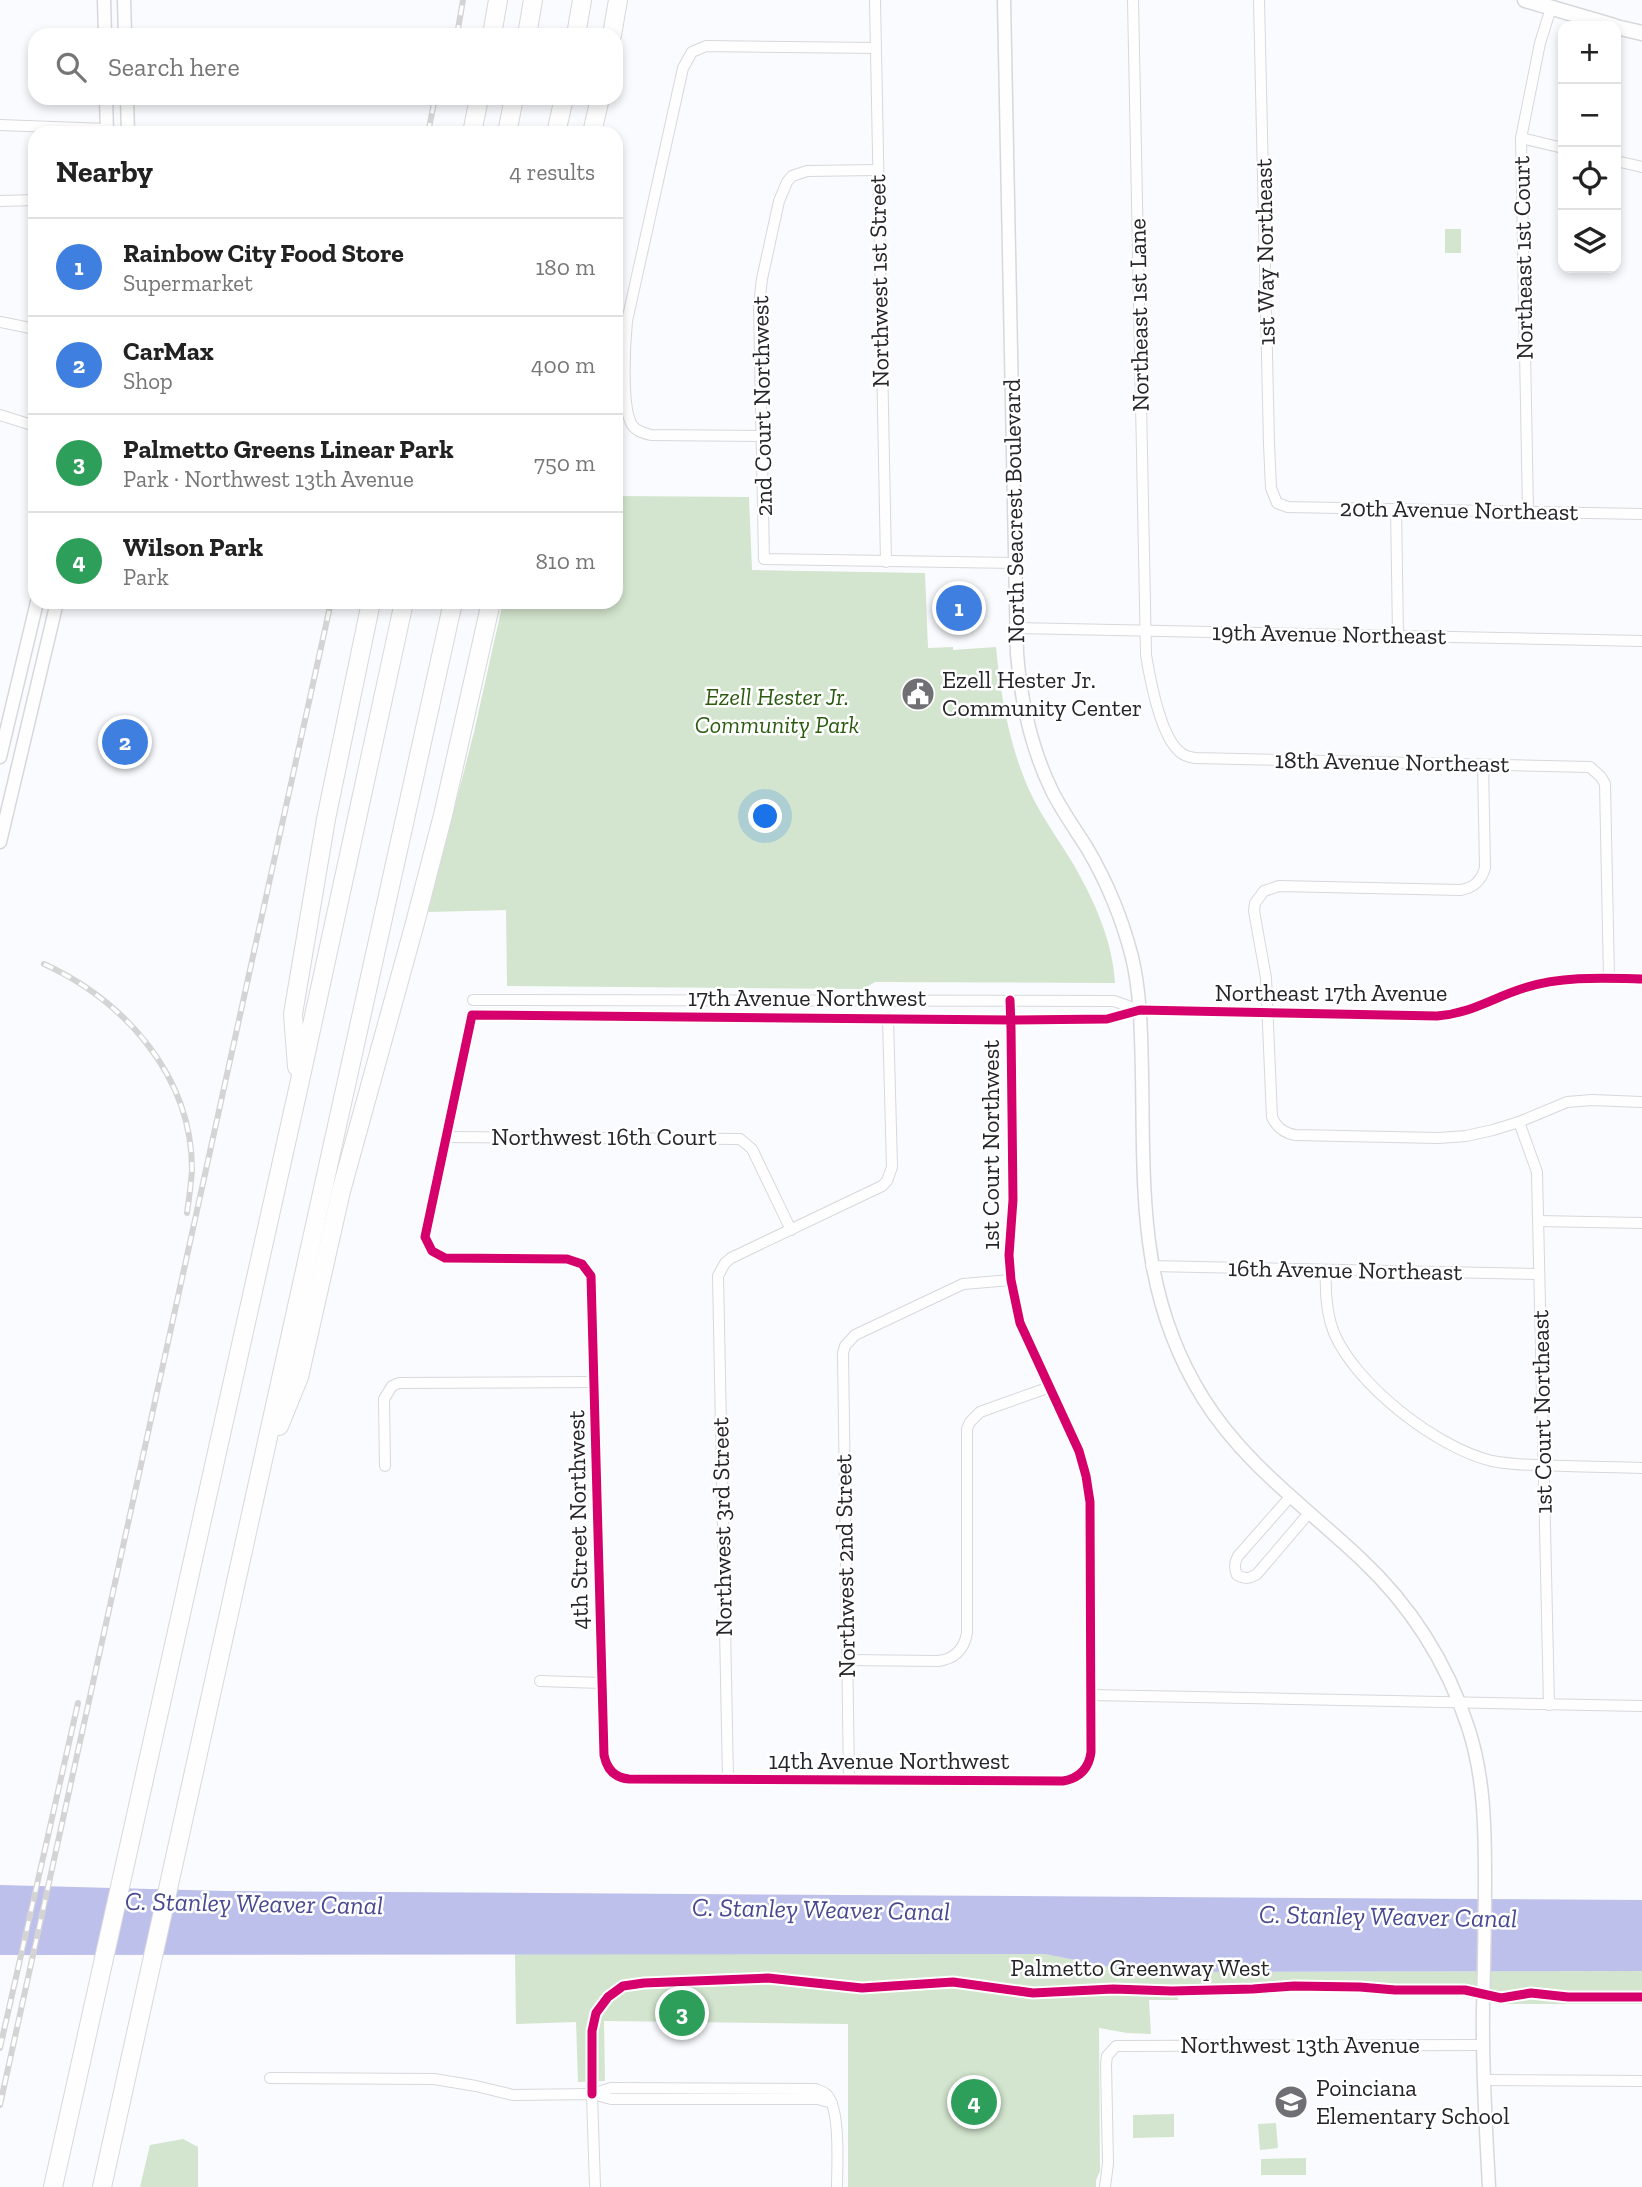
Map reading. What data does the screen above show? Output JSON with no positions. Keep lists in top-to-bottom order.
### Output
{
  "streets": {
    "street": [
      "1st Way Northeast",
      "Northeast 1st Court",
      "Northwest 1st Street",
      "Northeast 1st Lane",
      "2nd Court Northwest",
      "20th Avenue Northeast",
      "North Seacrest Boulevard",
      "19th Avenue Northeast",
      "18th Avenue Northeast",
      "Northeast 17th Avenue",
      "17th Avenue Northwest",
      "Northwest 16th Court",
      "1st Court Northwest",
      "16th Avenue Northeast",
      "1st Court Northeast",
      "4th Street Northwest",
      "Northwest 3rd Street",
      "Northwest 2nd Street",
      "14th Avenue Northwest",
      "Northwest 13th Avenue"
    ],
    "cycle path": ["Palmetto Greenway West"]
  },
  "crossings": [
    ["1st Way Northeast", "20th Avenue Northeast"],
    ["Northeast 1st Court", "20th Avenue Northeast"],
    ["Northwest 1st Street", "2nd Court Northwest"],
    ["Northeast 1st Lane", "19th Avenue Northeast"],
    ["Northeast 1st Lane", "18th Avenue Northeast"],
    ["North Seacrest Boulevard", "19th Avenue Northeast"],
    ["North Seacrest Boulevard", "Northeast 17th Avenue"],
    ["North Seacrest Boulevard", "17th Avenue Northwest"],
    ["North Seacrest Boulevard", "16th Avenue Northeast"],
    ["North Seacrest Boulevard", "Northwest 13th Avenue"],
    ["18th Avenue Northeast", "Northeast 17th Avenue"],
    ["Northeast 17th Avenue", "17th Avenue Northwest"],
    ["17th Avenue Northwest", "Northwest 16th Court"],
    ["17th Avenue Northwest", "1st Court Northwest"],
    ["17th Avenue Northwest", "4th Street Northwest"],
    ["Northwest 16th Court", "4th Street Northwest"],
    ["Northwest 16th Court", "Northwest 3rd Street"],
    ["1st Court Northwest", "Northwest 2nd Street"],
    ["1st Court Northwest", "14th Avenue Northwest"],
    ["16th Avenue Northeast", "1st Court Northeast"],
    ["4th Street Northwest", "14th Avenue Northwest"],
    ["Northwest 3rd Street", "14th Avenue Northwest"],
    ["Northwest 2nd Street", "14th Avenue Northwest"]
  ],
  "water": ["C. Stanley Weaver Canal"],
  "parks": ["Ezell Hester Jr. Community Park"],
  "places": {
    "public building": ["Ezell Hester Jr. Community Center"],
    "school or university": ["Poinciana Elementary School"]
  },
  "page": {
    "map_buttons": ["+", "−"],
    "search": "Search here",
    "heading": ["Nearby", "4 results"],
    "list": [
      {
        "mark": "1",
        "name": "Rainbow City Food Store",
        "note": "Supermarket",
        "value": "180 m"
      },
      {
        "mark": "2",
        "name": "CarMax",
        "note": "Shop",
        "value": "400 m"
      },
      {
        "mark": "3",
        "name": "Palmetto Greens Linear Park",
        "note": "Park · Northwest 13th Avenue",
        "value": "750 m"
      },
      {
        "mark": "4",
        "name": "Wilson Park",
        "note": "Park",
        "value": "810 m"
      }
    ],
    "pins": [
      "1",
      "2",
      "3",
      "4"
    ]
  }
}
